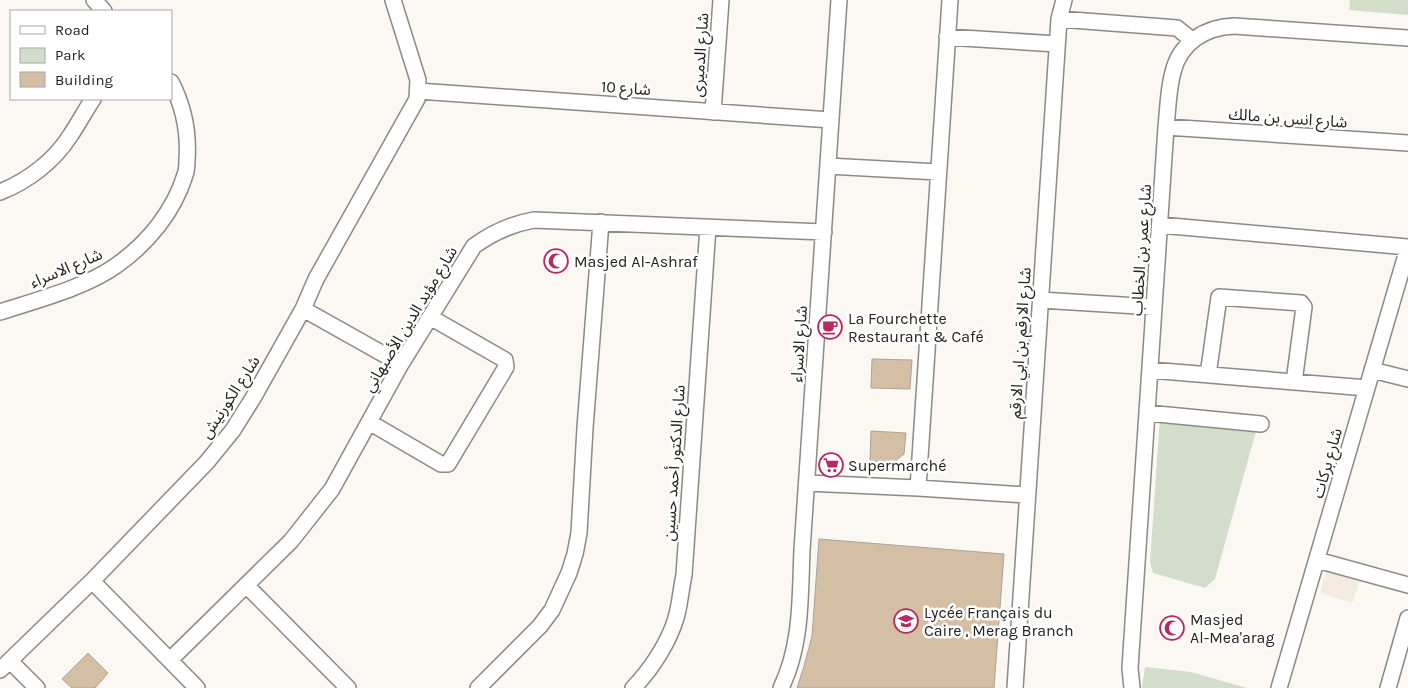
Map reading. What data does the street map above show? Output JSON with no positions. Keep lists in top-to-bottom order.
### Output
{
  "streets": {
    "street": [
      "شارع الدميرى",
      "شارع 10",
      "شارع انس بن مالك",
      "شارع عمر بن الخطاب",
      "شارع الاسراء",
      "شارع مؤيد الدين الأصبهاني",
      "شارع الارقم بن ابي الارقم",
      "شارع الكورنيش",
      "شارع الدكتور أحمد حسين",
      "شارع بركات"
    ]
  },
  "crossings": [
    ["شارع الدميرى", "شارع 10"],
    ["شارع 10", "شارع الاسراء"],
    ["شارع 10", "شارع الكورنيش"],
    ["شارع انس بن مالك", "شارع عمر بن الخطاب"],
    ["شارع الاسراء", "شارع مؤيد الدين الأصبهاني"],
    ["شارع مؤيد الدين الأصبهاني", "شارع الدكتور أحمد حسين"]
  ],
  "places": {
    "mosque": ["Masjed Al-Ashraf", "Masjed Al-Mea'arag"],
    "cafe": ["La Fourchette Restaurant & Café"],
    "supermarket": ["Supermarché"],
    "school or university": ["Lycée Français du Caire , Merag Branch"]
  },
  "legend": ["Road", "Park", "Building"]
}
